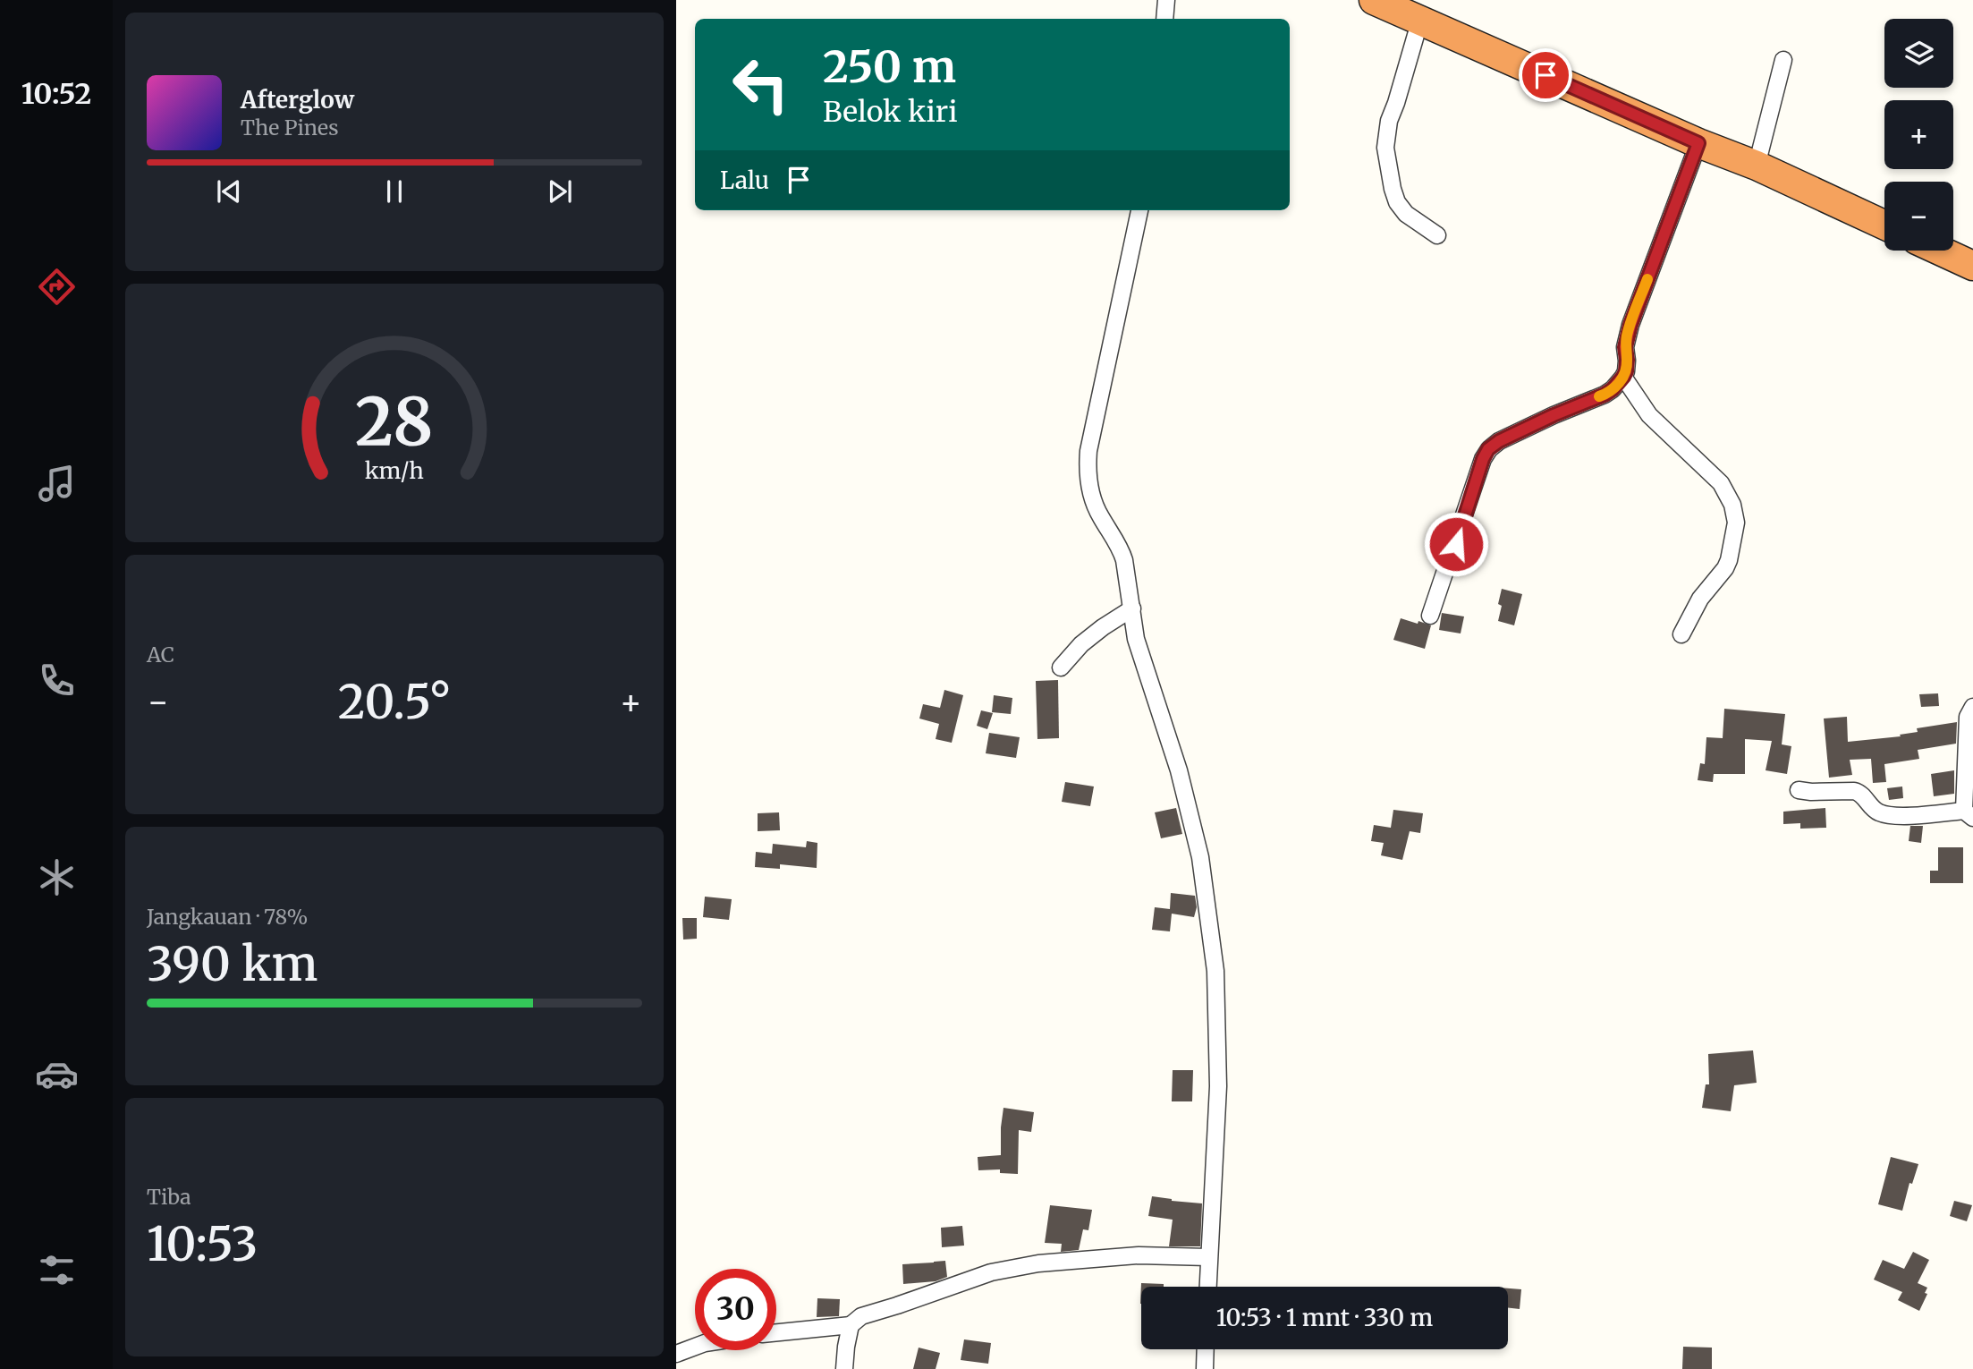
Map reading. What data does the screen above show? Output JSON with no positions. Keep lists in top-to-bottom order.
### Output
{
  "page": {
    "tabs": "10:52",
    "map_buttons": ["+", "−"],
    "turn": ["250 m", "Belok kiri"],
    "song": ["Afterglow", "The Pines"],
    "then": "Lalu",
    "tile": [
      "AC",
      ["Jangkauan · 78%", "390 km"],
      ["Tiba", "10:53"]
    ],
    "heat": ["−", "20.5°", "+"],
    "limit": "30",
    "trip": "10:53 · 1 mnt · 330 m",
    "gauge": ["28", "km/h"]
  }
}
